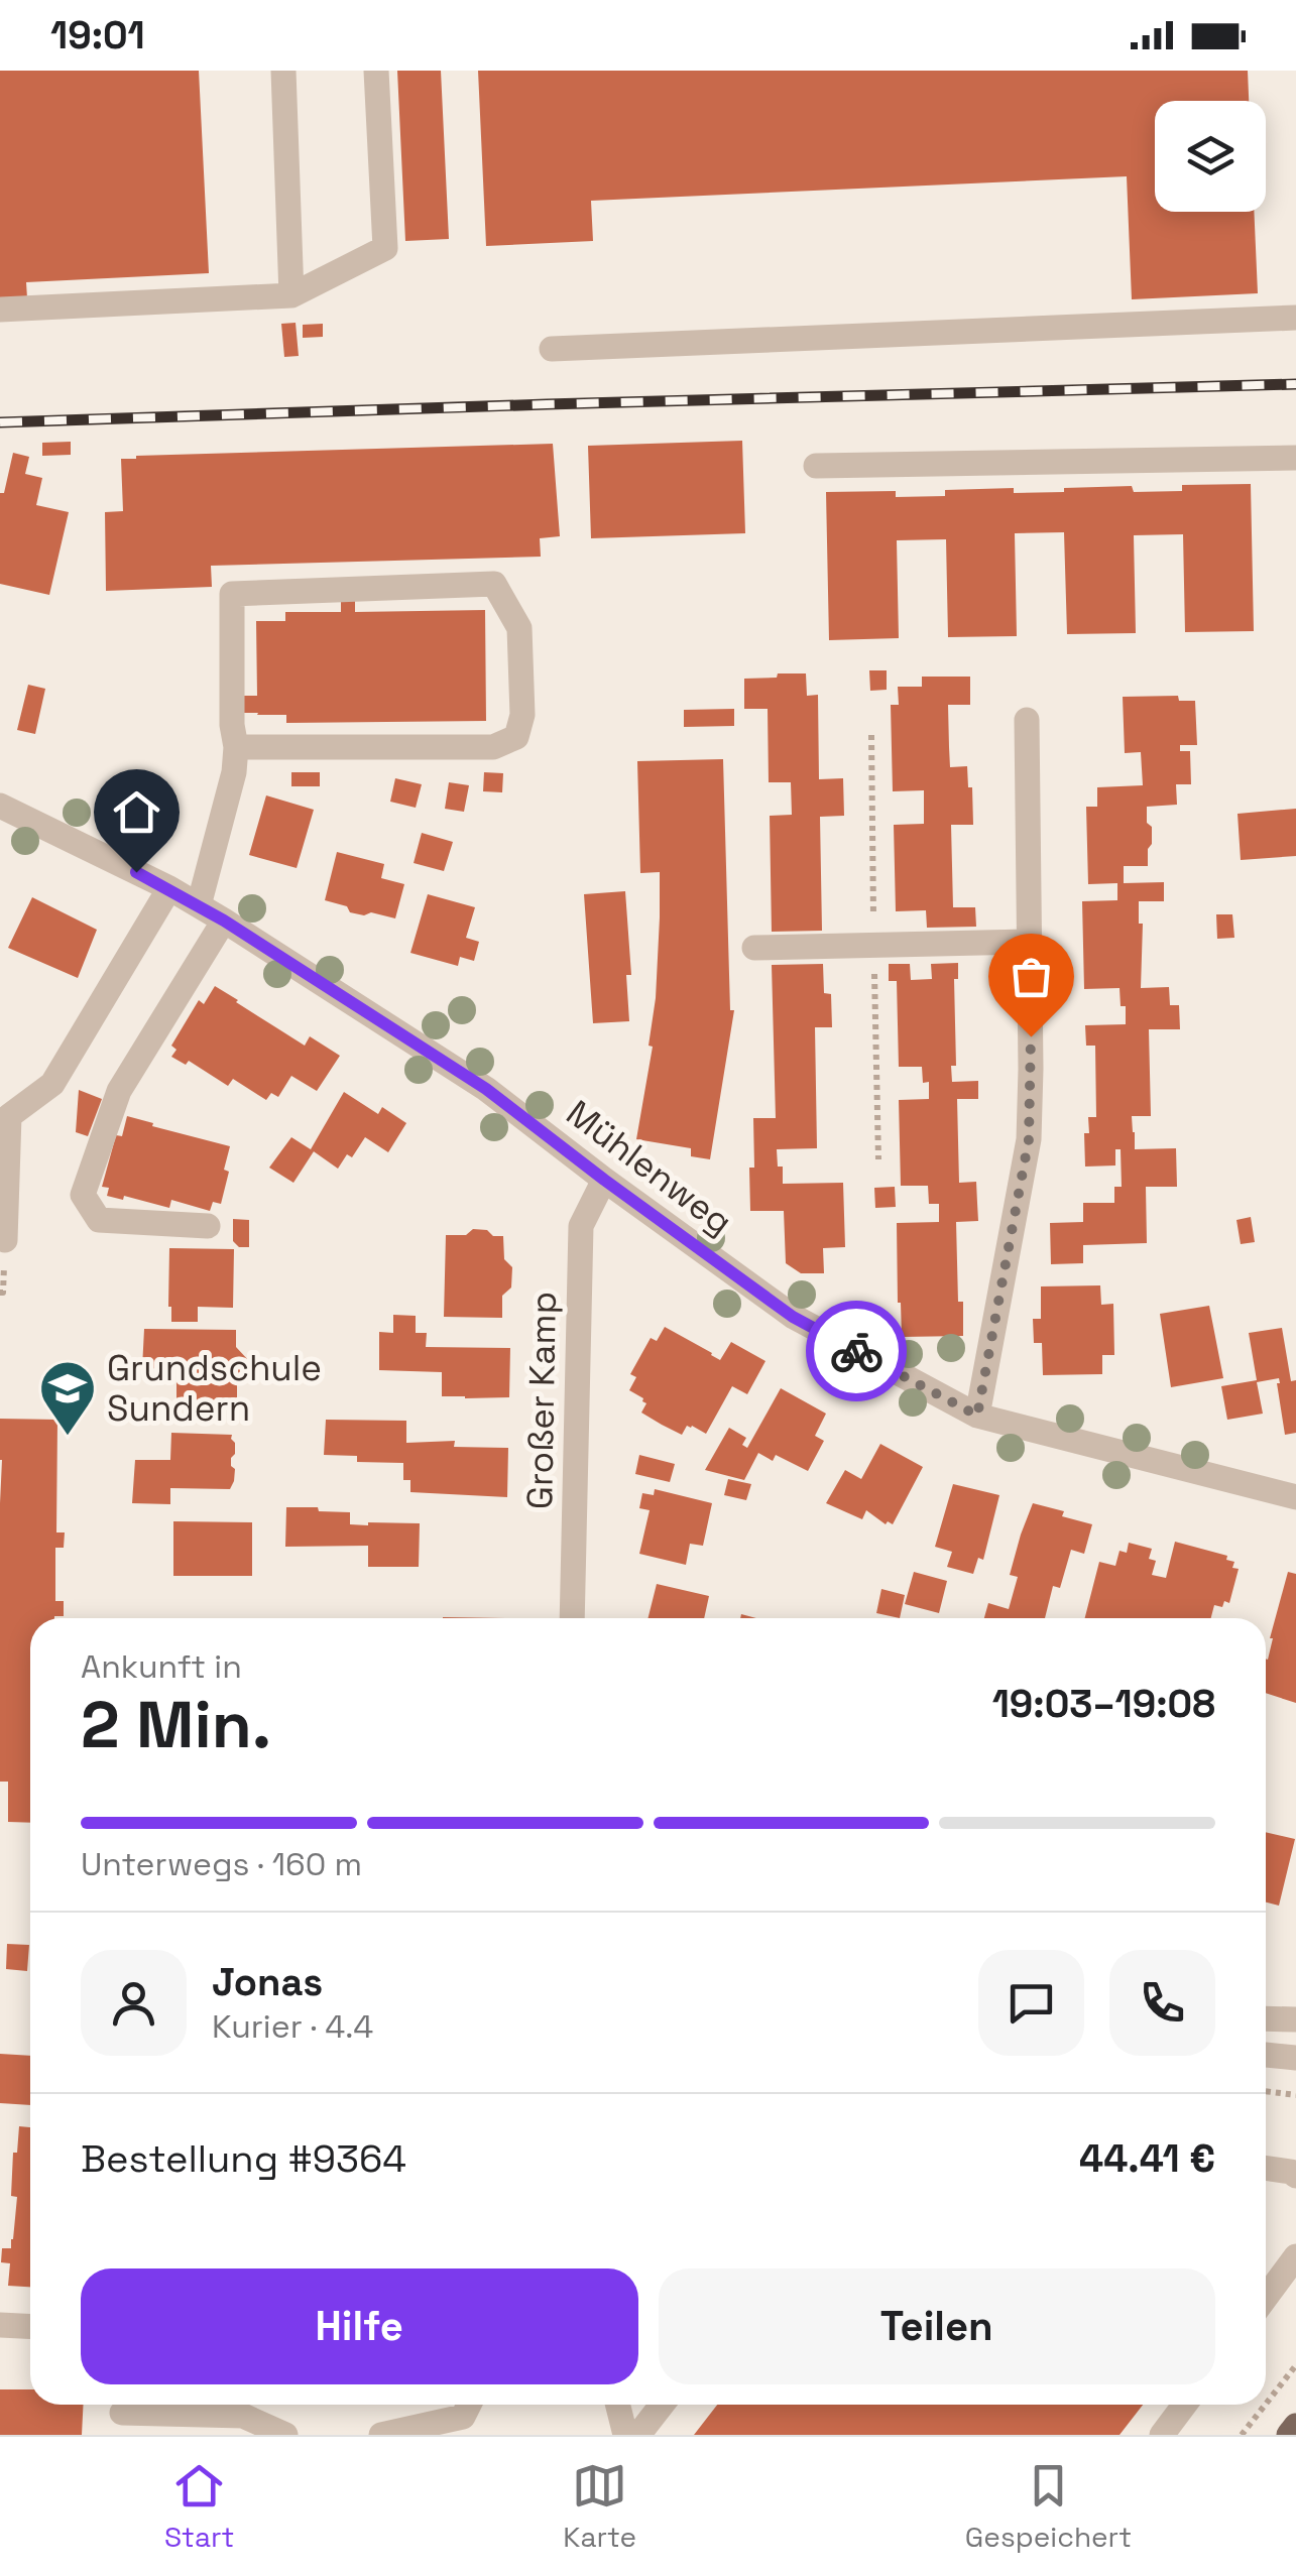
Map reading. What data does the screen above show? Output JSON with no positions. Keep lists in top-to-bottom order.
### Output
{
  "streets": {
    "street": ["Mühlenweg", "Großer Kamp"]
  },
  "crossings": [
    ["Mühlenweg", "Großer Kamp"]
  ],
  "places": {
    "school or university": ["Grundschule Sundern"]
  },
  "page": {
    "status": "19:01",
    "heading": ["2 Min.", "Ankunft in", "19:03–19:08"],
    "panel": [
      "Jonas",
      "Kurier · 4.4",
      "Bestellung #9364",
      "44.41 €"
    ],
    "bar": "Unterwegs · 160 m",
    "buttons": ["Hilfe", "Teilen"],
    "tabs": ["Start", "Karte", "Gespeichert"]
  }
}
